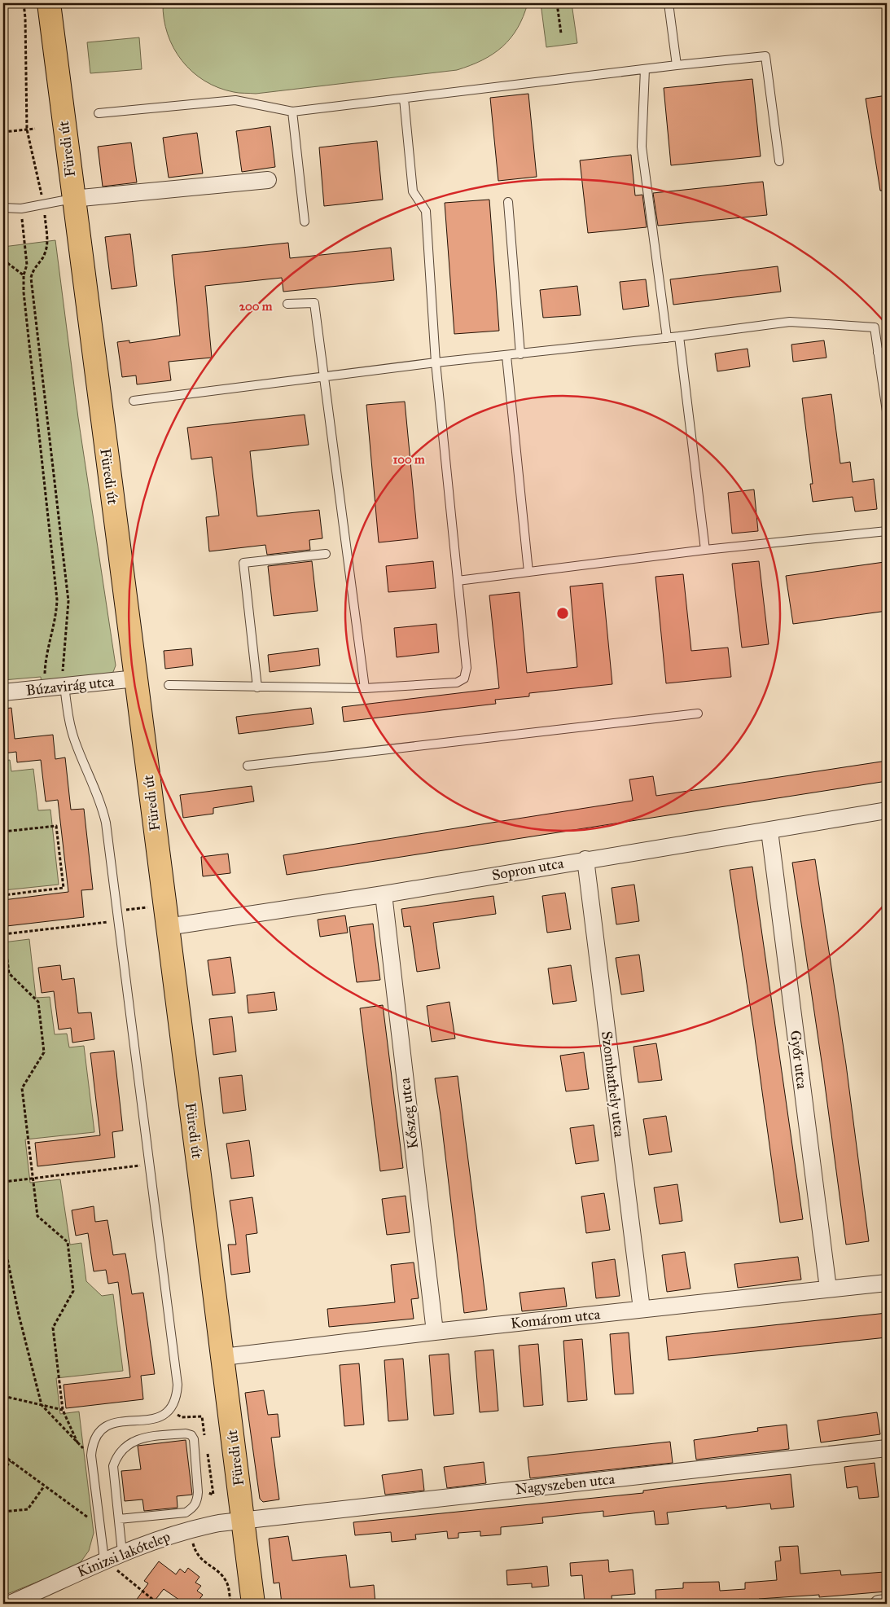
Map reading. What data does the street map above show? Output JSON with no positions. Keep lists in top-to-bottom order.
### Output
{
  "streets": {
    "main road": ["Füredi út"],
    "street": [
      "Búzavirág utca",
      "Sopron utca",
      "Győr utca",
      "Szombathely utca",
      "Kőszeg utca",
      "Komárom utca",
      "Nagyszeben utca",
      "Kinizsi lakótelep"
    ]
  },
  "crossings": [
    ["Füredi út", "Búzavirág utca"],
    ["Füredi út", "Sopron utca"],
    ["Füredi út", "Komárom utca"],
    ["Füredi út", "Nagyszeben utca"],
    ["Füredi út", "Kinizsi lakótelep"],
    ["Sopron utca", "Győr utca"],
    ["Sopron utca", "Szombathely utca"],
    ["Sopron utca", "Kőszeg utca"],
    ["Győr utca", "Komárom utca"],
    ["Szombathely utca", "Komárom utca"],
    ["Kőszeg utca", "Komárom utca"],
    ["Nagyszeben utca", "Kinizsi lakótelep"]
  ],
  "rings": ["200 m", "100 m"]
}
